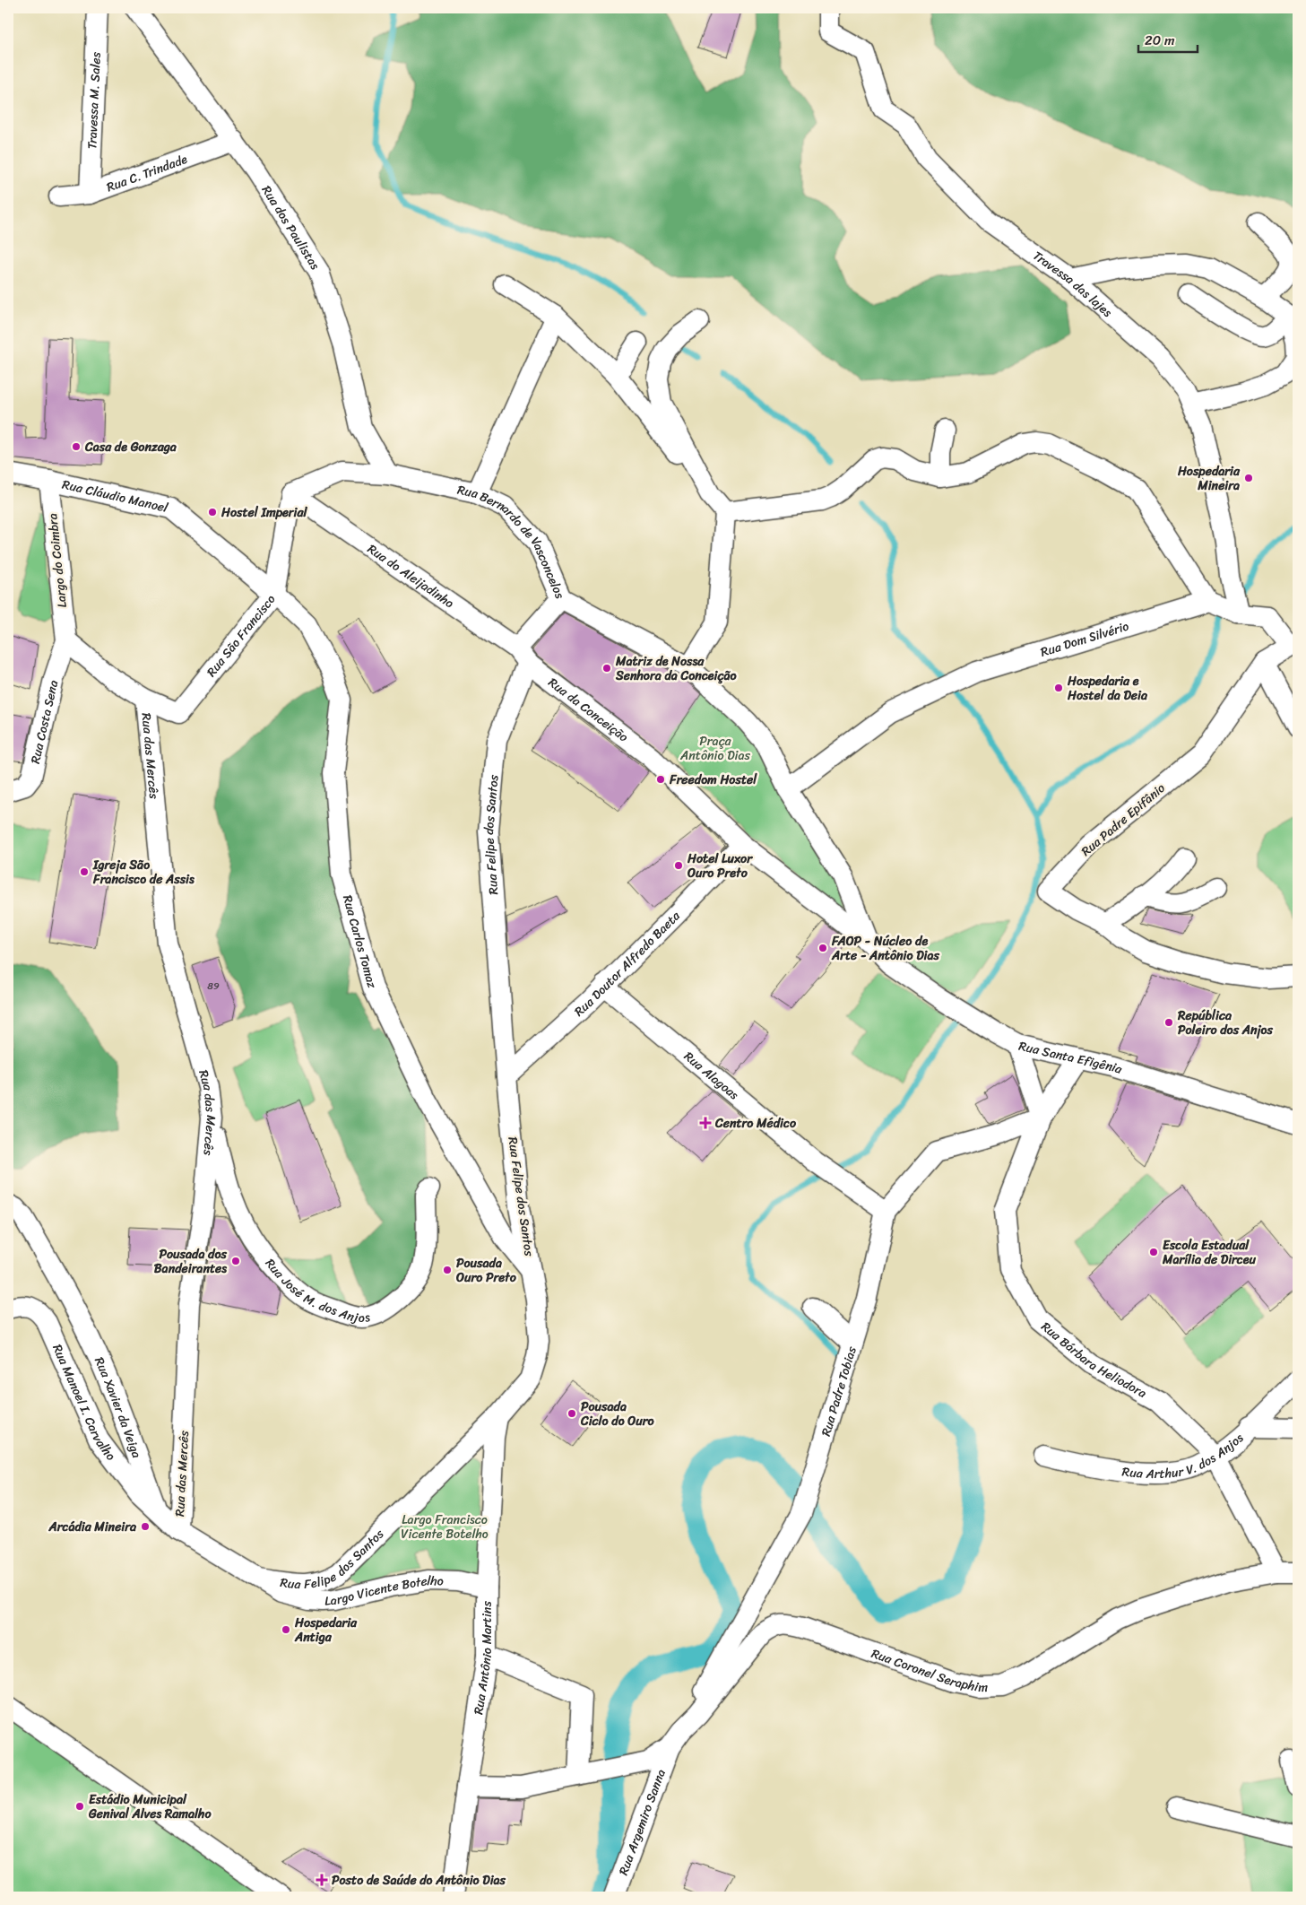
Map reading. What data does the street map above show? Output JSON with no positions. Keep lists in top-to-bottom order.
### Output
{
  "streets": {
    "street": [
      "Travessa M. Sales",
      "Rua C. Trindade",
      "Rua dos Paulistas",
      "Travessa das lajes",
      "Rua Cláudio Manoel",
      "Rua Bernardo de Vasconcelos",
      "Largo do Coimbra",
      "Rua do Aleijadinho",
      "Rua São Francisco",
      "Rua Dom Silvério",
      "Rua da Conceição",
      "Rua Costa Sena",
      "Rua das Mercês",
      "Rua Padre Epifânio",
      "Rua Felipe dos Santos",
      "Rua Carlos Tomaz",
      "Rua Doutor Alfredo Baeta",
      "Rua Santa Efigênia",
      "Rua Alagoas",
      "Rua José M. dos Anjos",
      "Rua Bárbara Heliodora",
      "Rua Padre Tobias",
      "Rua Manoel I. Carvalho",
      "Rua Xavier da Veiga",
      "Rua Arthur V. dos Anjos",
      "Largo Vicente Botelho",
      "Rua Antônio Martins",
      "Rua Coronel Seraphim",
      "Rua Argemiro Sanna"
    ]
  },
  "crossings": [
    ["Travessa M. Sales", "Rua C. Trindade"],
    ["Rua C. Trindade", "Rua dos Paulistas"],
    ["Rua dos Paulistas", "Rua Bernardo de Vasconcelos"],
    ["Rua Cláudio Manoel", "Largo do Coimbra"],
    ["Rua Cláudio Manoel", "Rua São Francisco"],
    ["Rua Cláudio Manoel", "Rua Carlos Tomaz"],
    ["Rua Bernardo de Vasconcelos", "Rua do Aleijadinho"],
    ["Rua Bernardo de Vasconcelos", "Rua São Francisco"],
    ["Rua Bernardo de Vasconcelos", "Rua Dom Silvério"],
    ["Largo do Coimbra", "Rua Costa Sena"],
    ["Rua do Aleijadinho", "Rua São Francisco"],
    ["Rua do Aleijadinho", "Rua da Conceição"],
    ["Rua do Aleijadinho", "Rua Felipe dos Santos"],
    ["Rua São Francisco", "Rua das Mercês"],
    ["Rua São Francisco", "Rua Carlos Tomaz"],
    ["Rua da Conceição", "Rua Felipe dos Santos"],
    ["Rua da Conceição", "Rua Doutor Alfredo Baeta"],
    ["Rua das Mercês", "Rua José M. dos Anjos"],
    ["Rua das Mercês", "Rua Xavier da Veiga"],
    ["Rua Felipe dos Santos", "Rua Carlos Tomaz"],
    ["Rua Felipe dos Santos", "Rua Doutor Alfredo Baeta"],
    ["Rua Felipe dos Santos", "Rua Xavier da Veiga"],
    ["Rua Felipe dos Santos", "Largo Vicente Botelho"],
    ["Rua Felipe dos Santos", "Rua Antônio Martins"],
    ["Rua Doutor Alfredo Baeta", "Rua Alagoas"],
    ["Rua Santa Efigênia", "Rua Bárbara Heliodora"],
    ["Rua Alagoas", "Rua Padre Tobias"],
    ["Rua Bárbara Heliodora", "Rua Padre Tobias"],
    ["Rua Bárbara Heliodora", "Rua Arthur V. dos Anjos"],
    ["Rua Bárbara Heliodora", "Rua Coronel Seraphim"],
    ["Rua Padre Tobias", "Rua Coronel Seraphim"],
    ["Rua Padre Tobias", "Rua Argemiro Sanna"],
    ["Rua Manoel I. Carvalho", "Rua Xavier da Veiga"],
    ["Rua Xavier da Veiga", "Largo Vicente Botelho"],
    ["Largo Vicente Botelho", "Rua Antônio Martins"],
    ["Rua Antônio Martins", "Rua Coronel Seraphim"],
    ["Rua Coronel Seraphim", "Rua Argemiro Sanna"]
  ],
  "parks": ["Praça Antônio Dias", "Largo Francisco Vicente Botelho"],
  "places": {
    "other": [
      "Casa de Gonzaga",
      "Hospedaria Mineira",
      "Hostel Imperial",
      "Matriz de Nossa Senhora da Conceição",
      "Hospedaria e Hostel da Deia",
      "Freedom Hostel",
      "Hotel Luxor Ouro Preto",
      "Igreja São Francisco de Assis",
      "FAOP - Núcleo de Arte - Antônio Dias",
      "República Poleiro dos Anjos",
      "Escola Estadual Marília de Dirceu",
      "Pousada dos Bandeirantes",
      "Pousada Ouro Preto",
      "Pousada Ciclo do Ouro",
      "Arcádia Mineira",
      "Hospedaria Antiga",
      "Estádio Municipal Genival Alves Ramalho"
    ],
    "health": ["Centro Médico", "Posto de Saúde do Antônio Dias"]
  },
  "house_numbers": ["89"],
  "scale_bar": "20 m"
}
